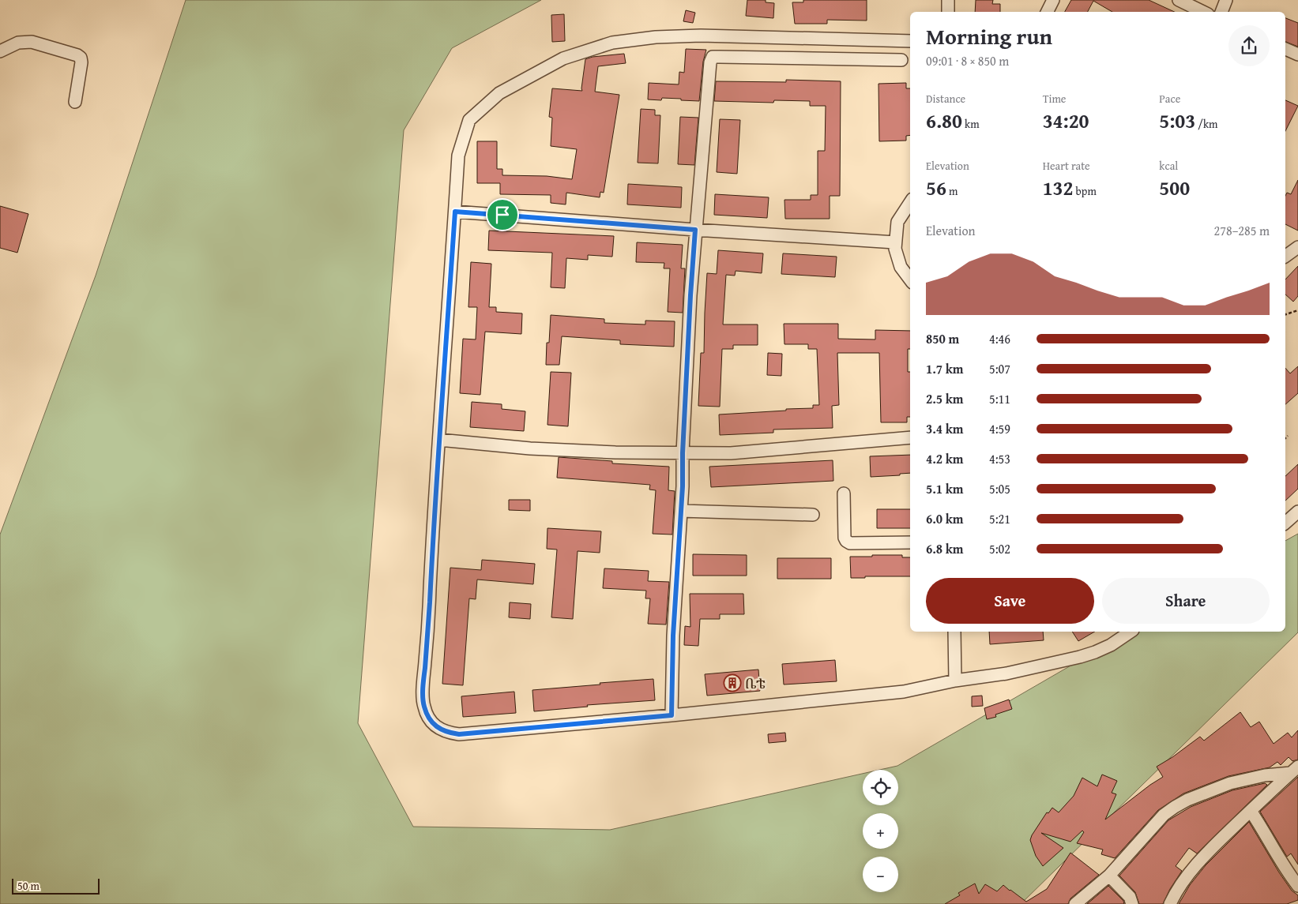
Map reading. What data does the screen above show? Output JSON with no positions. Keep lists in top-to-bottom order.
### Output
{
  "places": {
    "building": ["ቤቴ"]
  },
  "scale_bar": "50 m",
  "page": {
    "heading": ["Morning run", "09:01 · 8 × 850 m"],
    "stats": [
      ["Distance", "6.80 km"],
      ["Time", "34:20"],
      ["Pace", "5:03 /km"],
      ["Elevation", "56 m"],
      ["Heart rate", "132 bpm"],
      ["kcal", "500"]
    ],
    "chart": ["Elevation", "278–285 m"],
    "list": [
      {
        "name": "850 m",
        "note": "4:46"
      },
      {
        "name": "1.7 km",
        "note": "5:07"
      },
      {
        "name": "2.5 km",
        "note": "5:11"
      },
      {
        "name": "3.4 km",
        "note": "4:59"
      },
      {
        "name": "4.2 km",
        "note": "4:53"
      },
      {
        "name": "5.1 km",
        "note": "5:05"
      },
      {
        "name": "6.0 km",
        "note": "5:21"
      },
      {
        "name": "6.8 km",
        "note": "5:02"
      }
    ],
    "buttons": ["Save", "Share"],
    "map_buttons": ["+", "−"],
    "scale": "50 m"
  }
}
